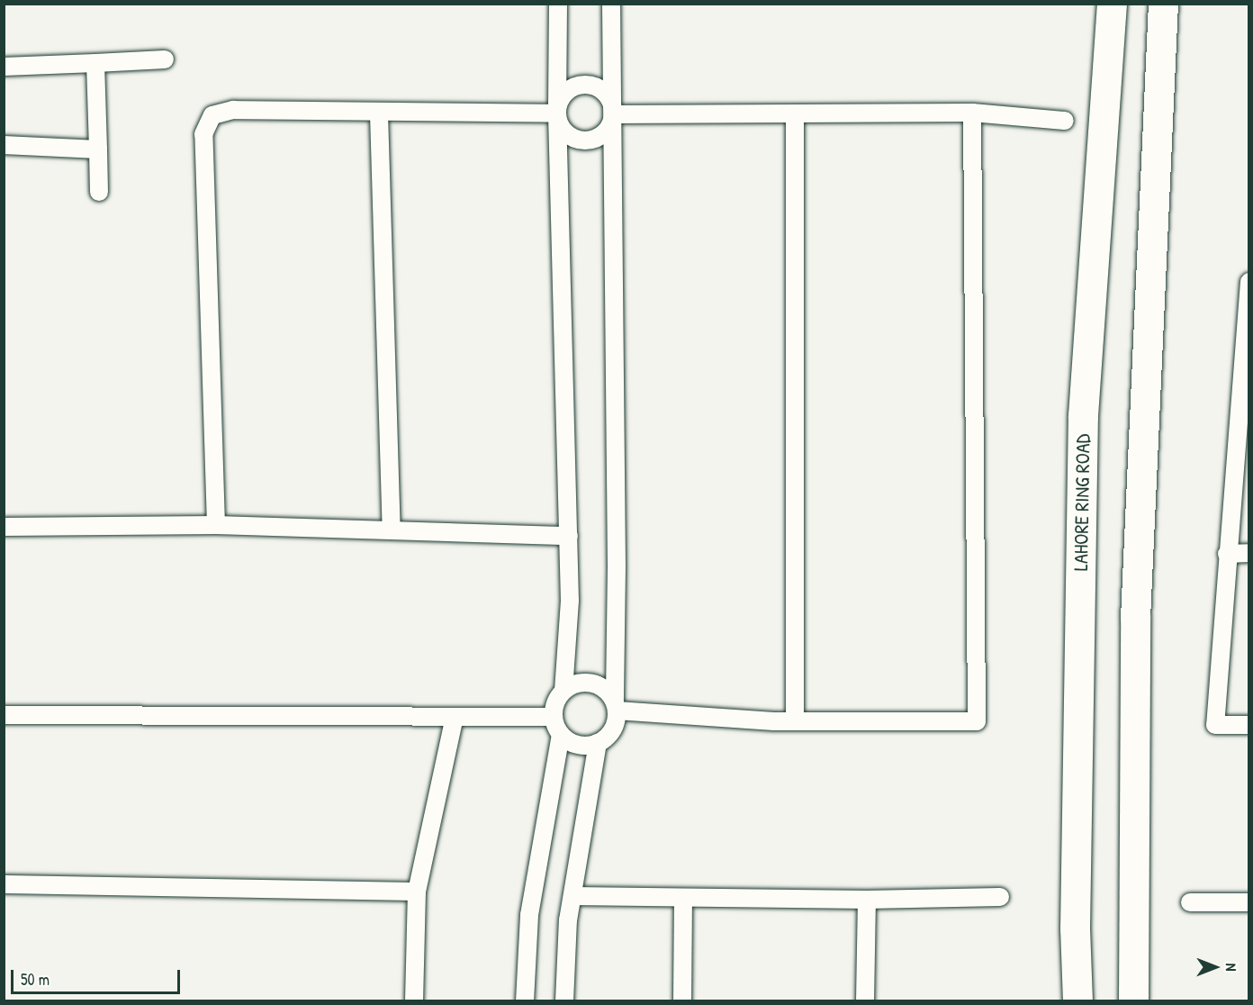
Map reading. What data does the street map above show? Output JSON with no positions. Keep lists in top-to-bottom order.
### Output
{
  "streets": {
    "highway": ["LAHORE RING ROAD"]
  },
  "scale_bar": "50 m",
  "north": "right"
}
